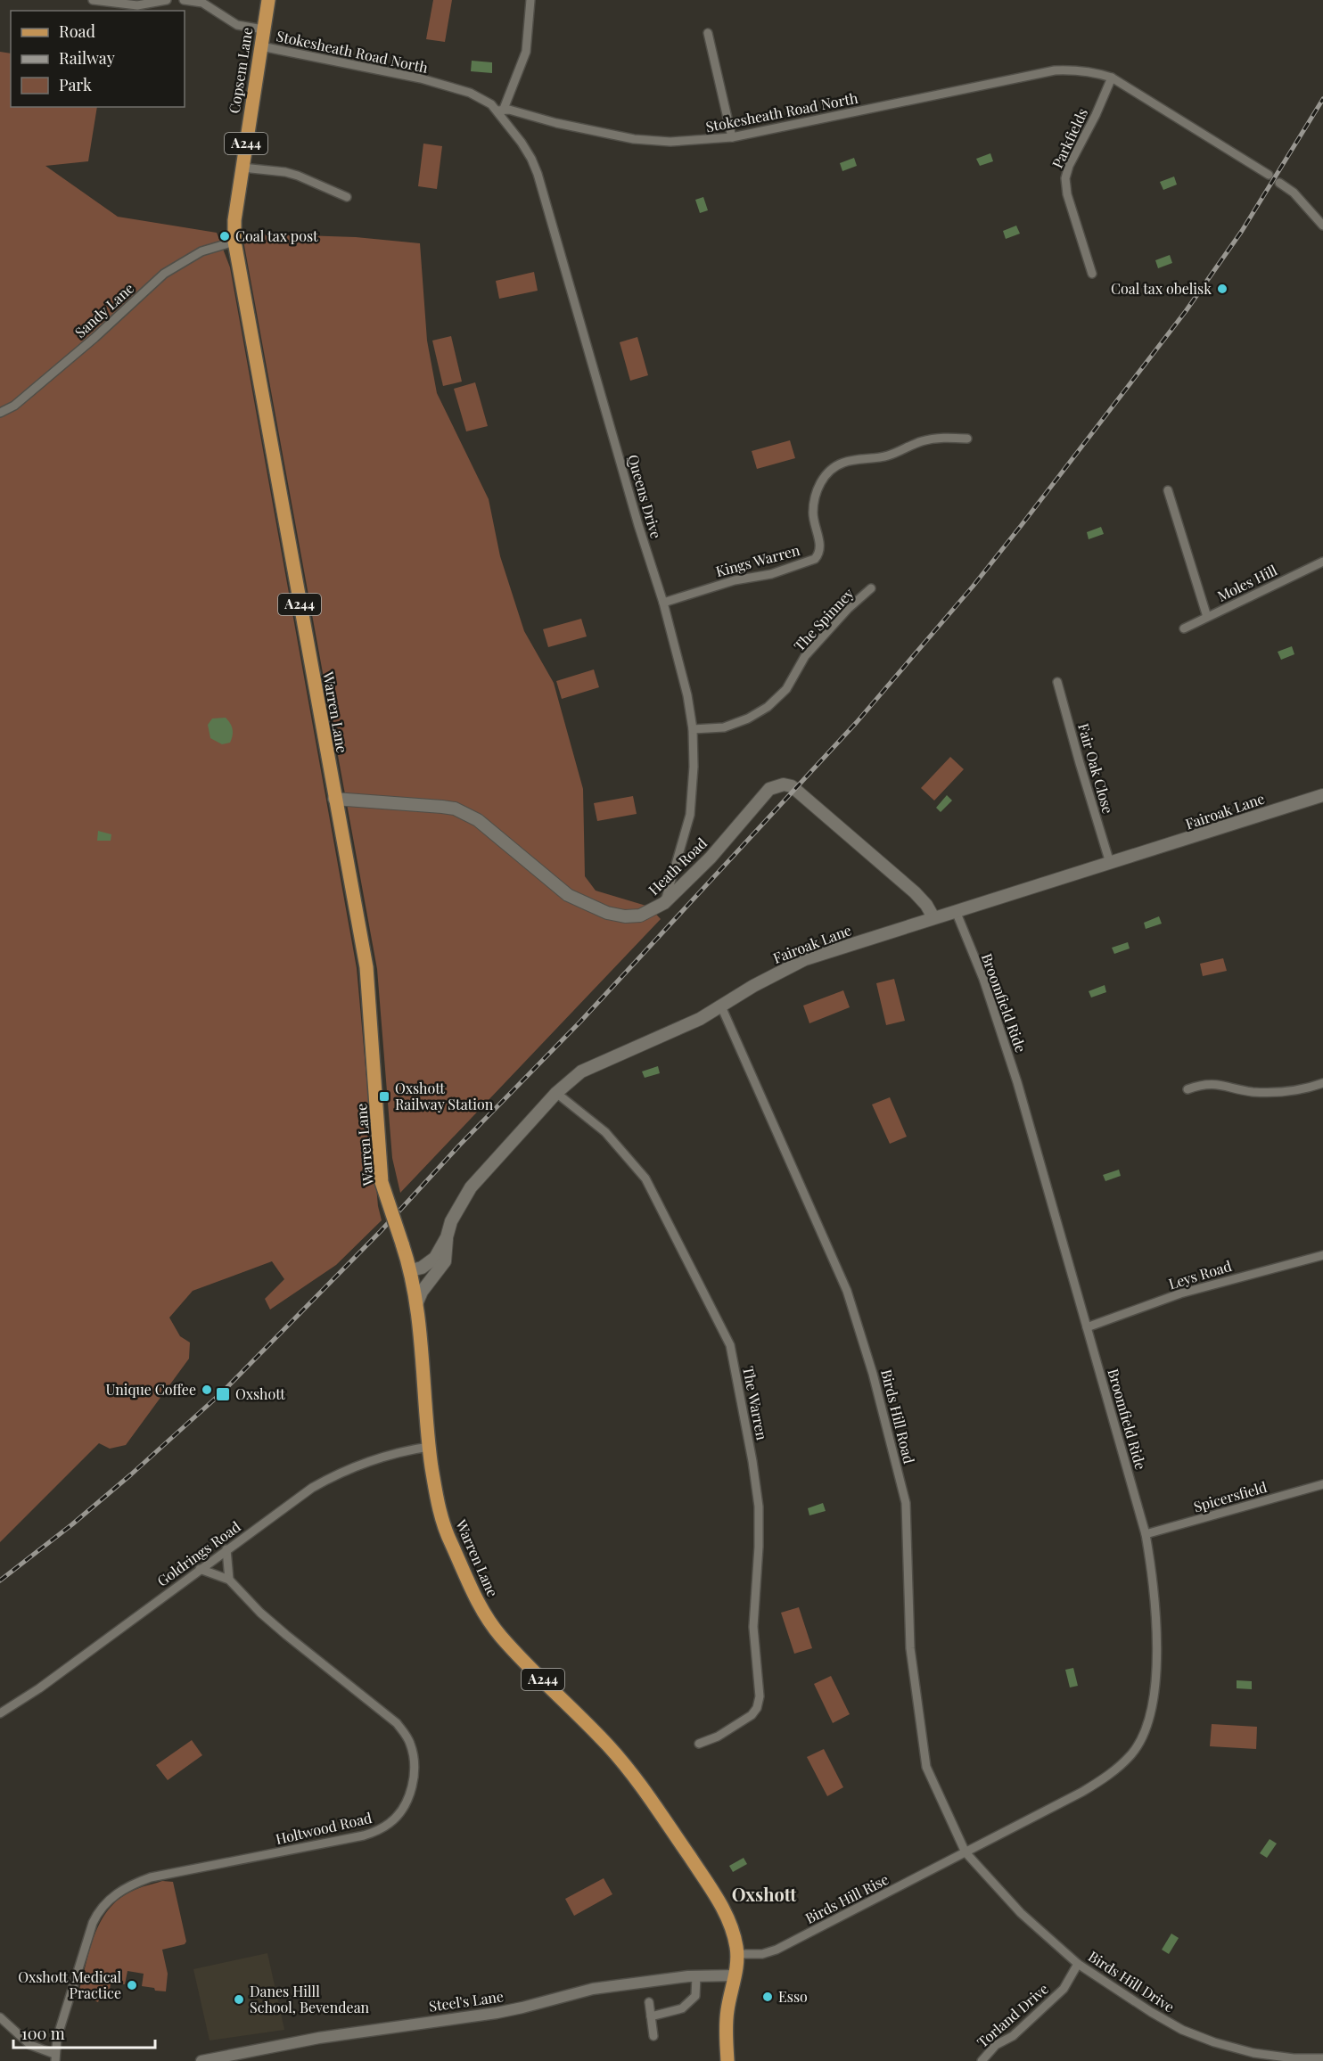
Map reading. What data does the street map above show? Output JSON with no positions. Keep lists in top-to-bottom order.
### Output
{
  "streets": {
    "main road": [
      "Copsem Lane",
      "A244",
      "Warren Lane",
      "Fairoak Lane",
      "Heath Road"
    ],
    "street": [
      "Stokesheath Road North",
      "Parkfields",
      "Sandy Lane",
      "Queens Drive",
      "Kings Warren",
      "Moles Hill",
      "The Spinney",
      "Fair Oak Close",
      "Broomfield Ride",
      "Leys Road",
      "The Warren",
      "Birds Hill Road",
      "Spicersfield",
      "Goldrings Road",
      "Holtwood Road",
      "Birds Hill Rise",
      "Birds Hill Drive",
      "Steel's Lane",
      "Torland Drive"
    ]
  },
  "crossings": [
    ["Stokesheath Road North", "Copsem Lane"],
    ["Stokesheath Road North", "Parkfields"],
    ["Stokesheath Road North", "Queens Drive"],
    ["Copsem Lane", "Sandy Lane"],
    ["Copsem Lane", "Warren Lane"],
    ["A244", "Warren Lane"],
    ["A244", "Birds Hill Rise"],
    ["A244", "Steel's Lane"],
    ["Sandy Lane", "Warren Lane"],
    ["Queens Drive", "Kings Warren"],
    ["Queens Drive", "The Spinney"],
    ["Queens Drive", "Heath Road"],
    ["Warren Lane", "Fairoak Lane"],
    ["Warren Lane", "Heath Road"],
    ["Warren Lane", "Goldrings Road"],
    ["Warren Lane", "Birds Hill Rise"],
    ["Fair Oak Close", "Fairoak Lane"],
    ["Fairoak Lane", "Heath Road"],
    ["Fairoak Lane", "Broomfield Ride"],
    ["Fairoak Lane", "The Warren"],
    ["Fairoak Lane", "Birds Hill Road"],
    ["Broomfield Ride", "Leys Road"],
    ["Broomfield Ride", "Birds Hill Road"],
    ["Broomfield Ride", "Spicersfield"],
    ["Broomfield Ride", "Birds Hill Rise"],
    ["Broomfield Ride", "Birds Hill Drive"],
    ["Birds Hill Road", "Birds Hill Rise"],
    ["Birds Hill Road", "Birds Hill Drive"],
    ["Goldrings Road", "Holtwood Road"],
    ["Birds Hill Rise", "Birds Hill Drive"],
    ["Birds Hill Drive", "Torland Drive"]
  ],
  "districts": ["Oxshott"],
  "places": {
    "other": [
      "Coal tax post",
      "Coal tax obelisk",
      "Unique Coffee",
      "Oxshott Medical Practice",
      "Esso",
      "Danes Hilll School, Bevendean"
    ],
    "transit": ["Oxshott Railway Station", "Oxshott"]
  },
  "legend": ["Road", "Railway", "Park"],
  "scale_bar": "100 m"
}
